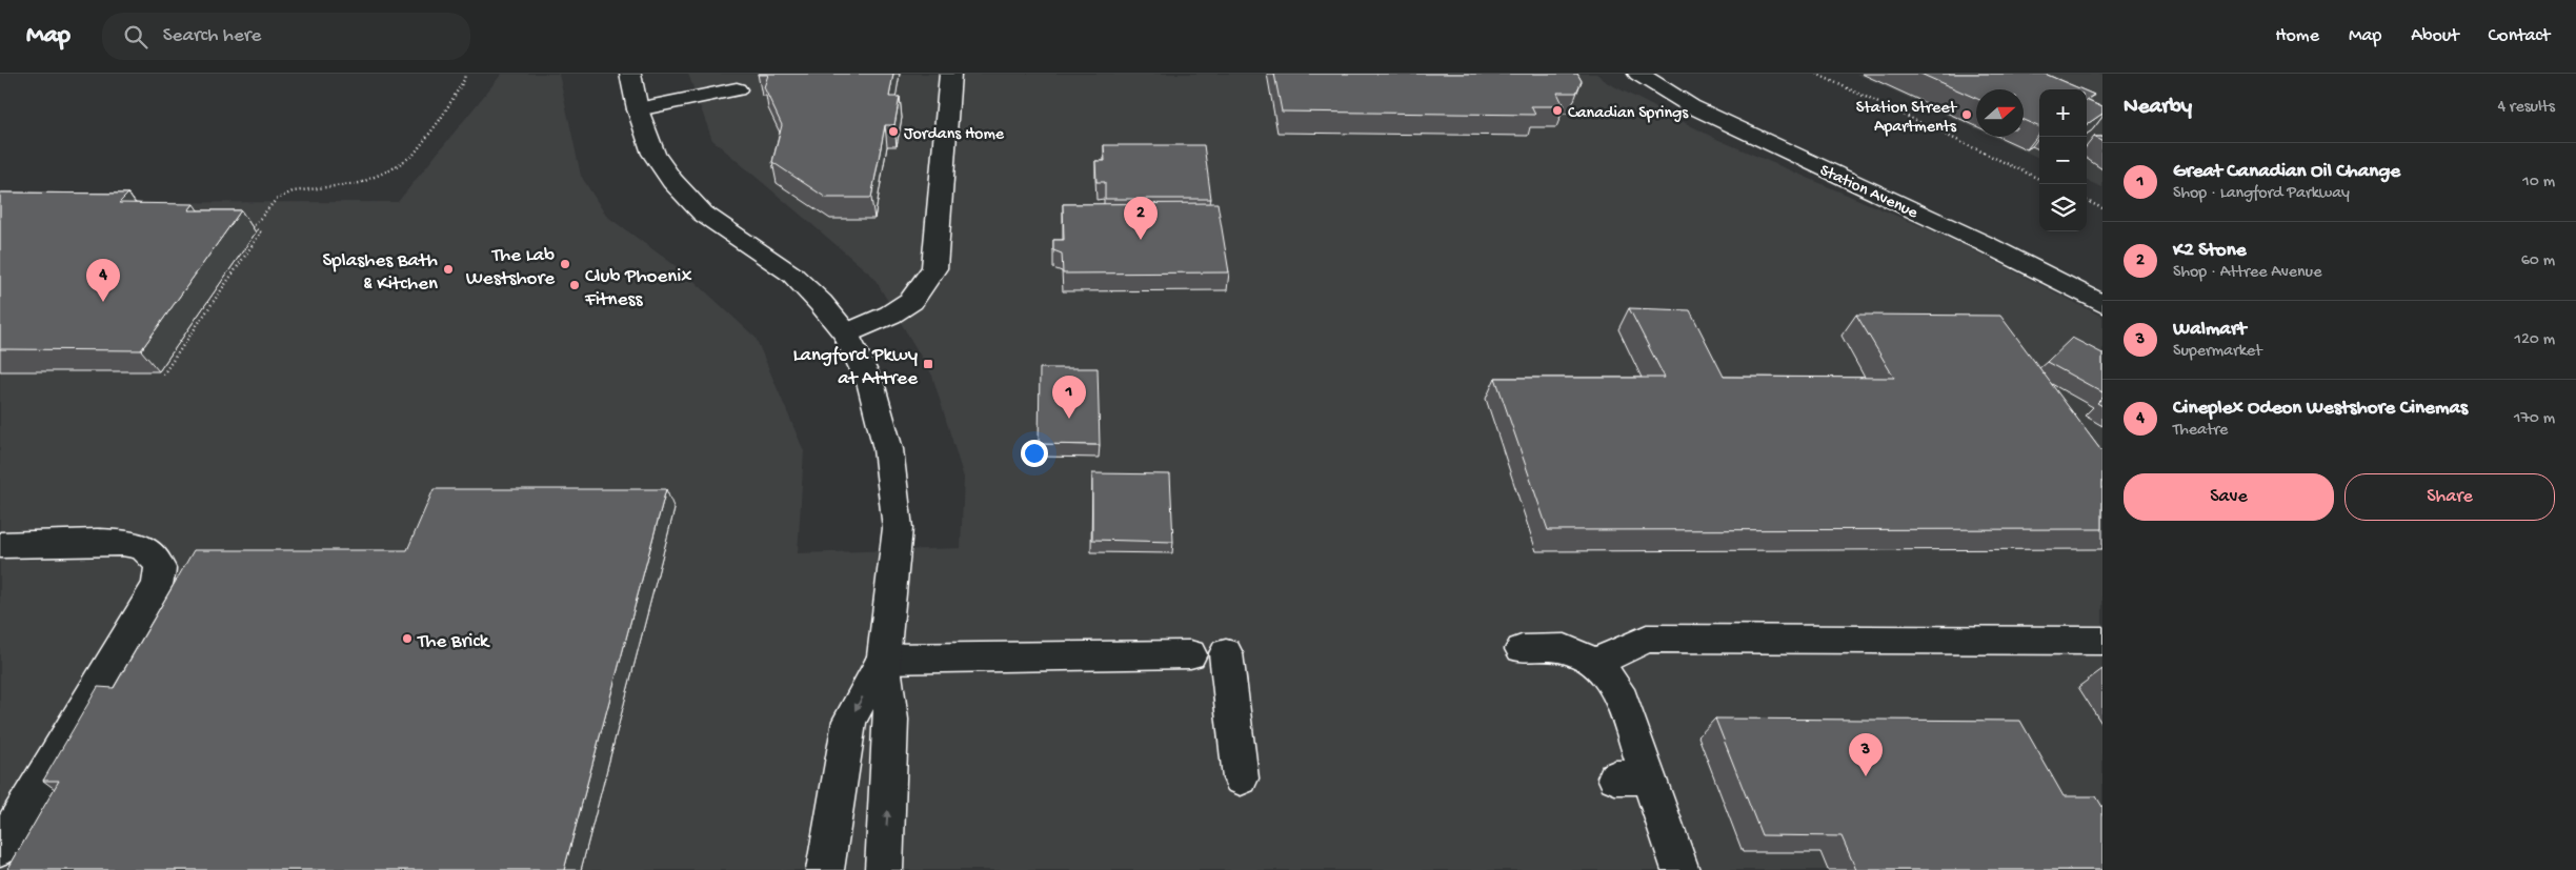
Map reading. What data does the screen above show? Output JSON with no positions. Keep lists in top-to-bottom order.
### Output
{
  "streets": {
    "main road": ["Station Avenue"]
  },
  "places": {
    "other": [
      "Canadian Springs",
      "Station Street Apartments",
      "Jordans Home",
      "The Lab Westshore",
      "Splashes Bath & Kitchen",
      "Club Phoenix Fitness",
      "The Brick"
    ],
    "transit": ["Langford Pkwy at Attree"]
  },
  "north": "right",
  "page": {
    "header": "Map",
    "search": "Search here",
    "nav": [
      "Home",
      "Map",
      "About",
      "Contact"
    ],
    "heading": ["Nearby", "4 results"],
    "map_buttons": ["+", "−"],
    "list": [
      {
        "mark": "1",
        "name": "Great Canadian Oil Change",
        "note": "Shop · Langford Parkway",
        "value": "10 m"
      },
      {
        "mark": "2",
        "name": "K2 Stone",
        "note": "Shop · Attree Avenue",
        "value": "60 m"
      },
      {
        "mark": "3",
        "name": "Walmart",
        "note": "Supermarket",
        "value": "120 m"
      },
      {
        "mark": "4",
        "name": "Cineplex Odeon Westshore Cinemas",
        "note": "Theatre",
        "value": "170 m"
      }
    ],
    "pins": [
      "2",
      "4",
      "1",
      "3"
    ],
    "buttons": ["Save", "Share"]
  }
}
